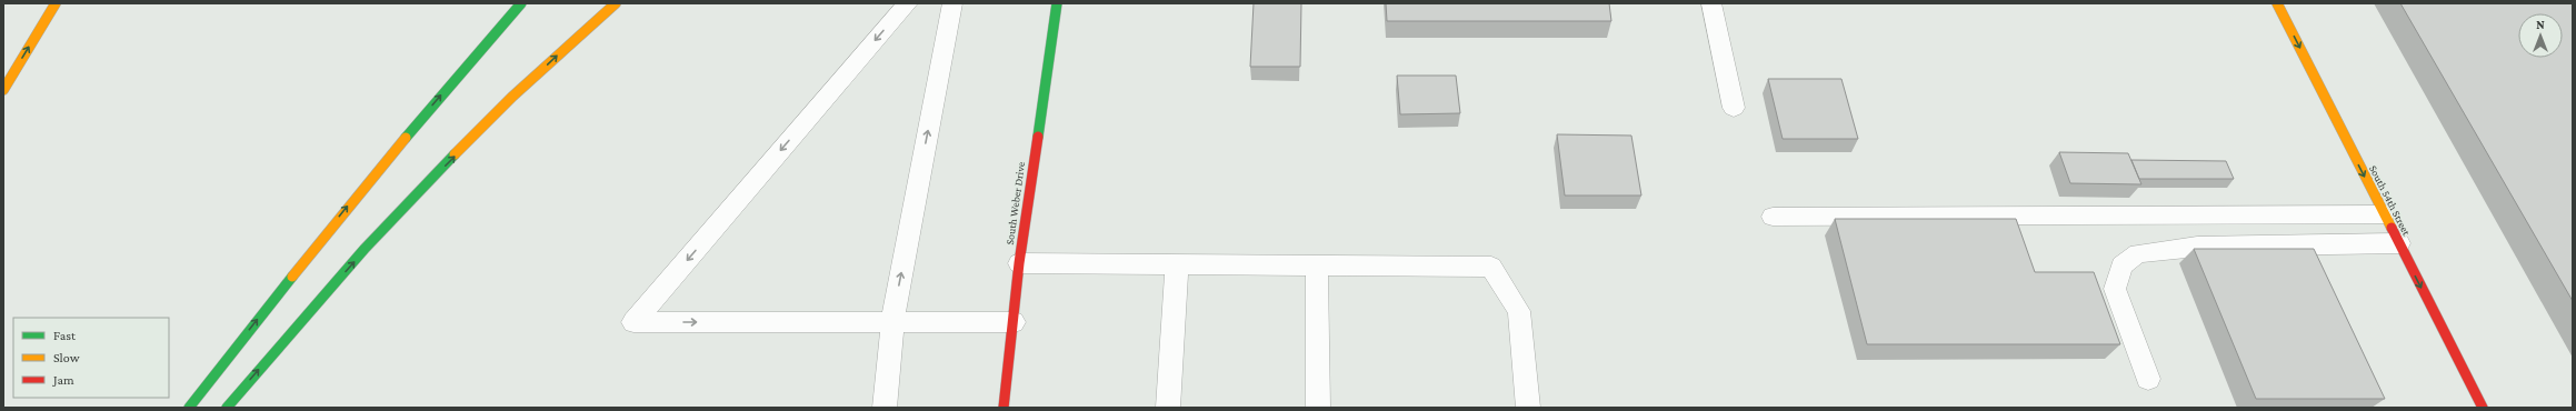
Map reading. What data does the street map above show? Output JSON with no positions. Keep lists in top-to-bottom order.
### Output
{
  "streets": {
    "main road": ["South 54th Street", "South Weber Drive"]
  },
  "one_way": ["South 54th Street"],
  "legend": ["Fast", "Slow", "Jam"],
  "north": "top"
}
